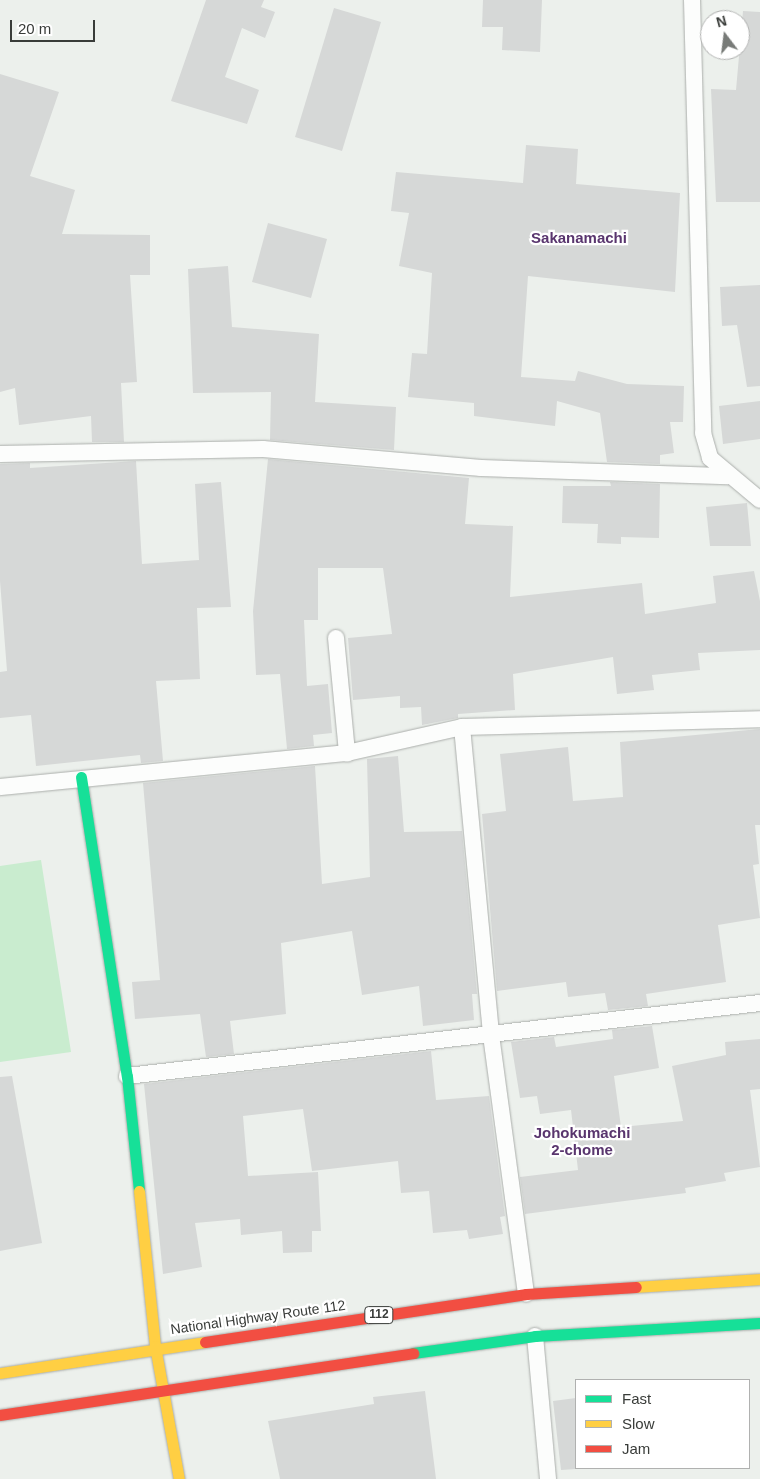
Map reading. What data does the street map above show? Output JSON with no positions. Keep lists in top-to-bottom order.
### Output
{
  "streets": {
    "main road": ["112", "National Highway Route 112"]
  },
  "districts": ["Sakanamachi", "Johokumachi 2-chome"],
  "legend": ["Fast", "Slow", "Jam"],
  "scale_bar": "20 m",
  "north": "top"
}
